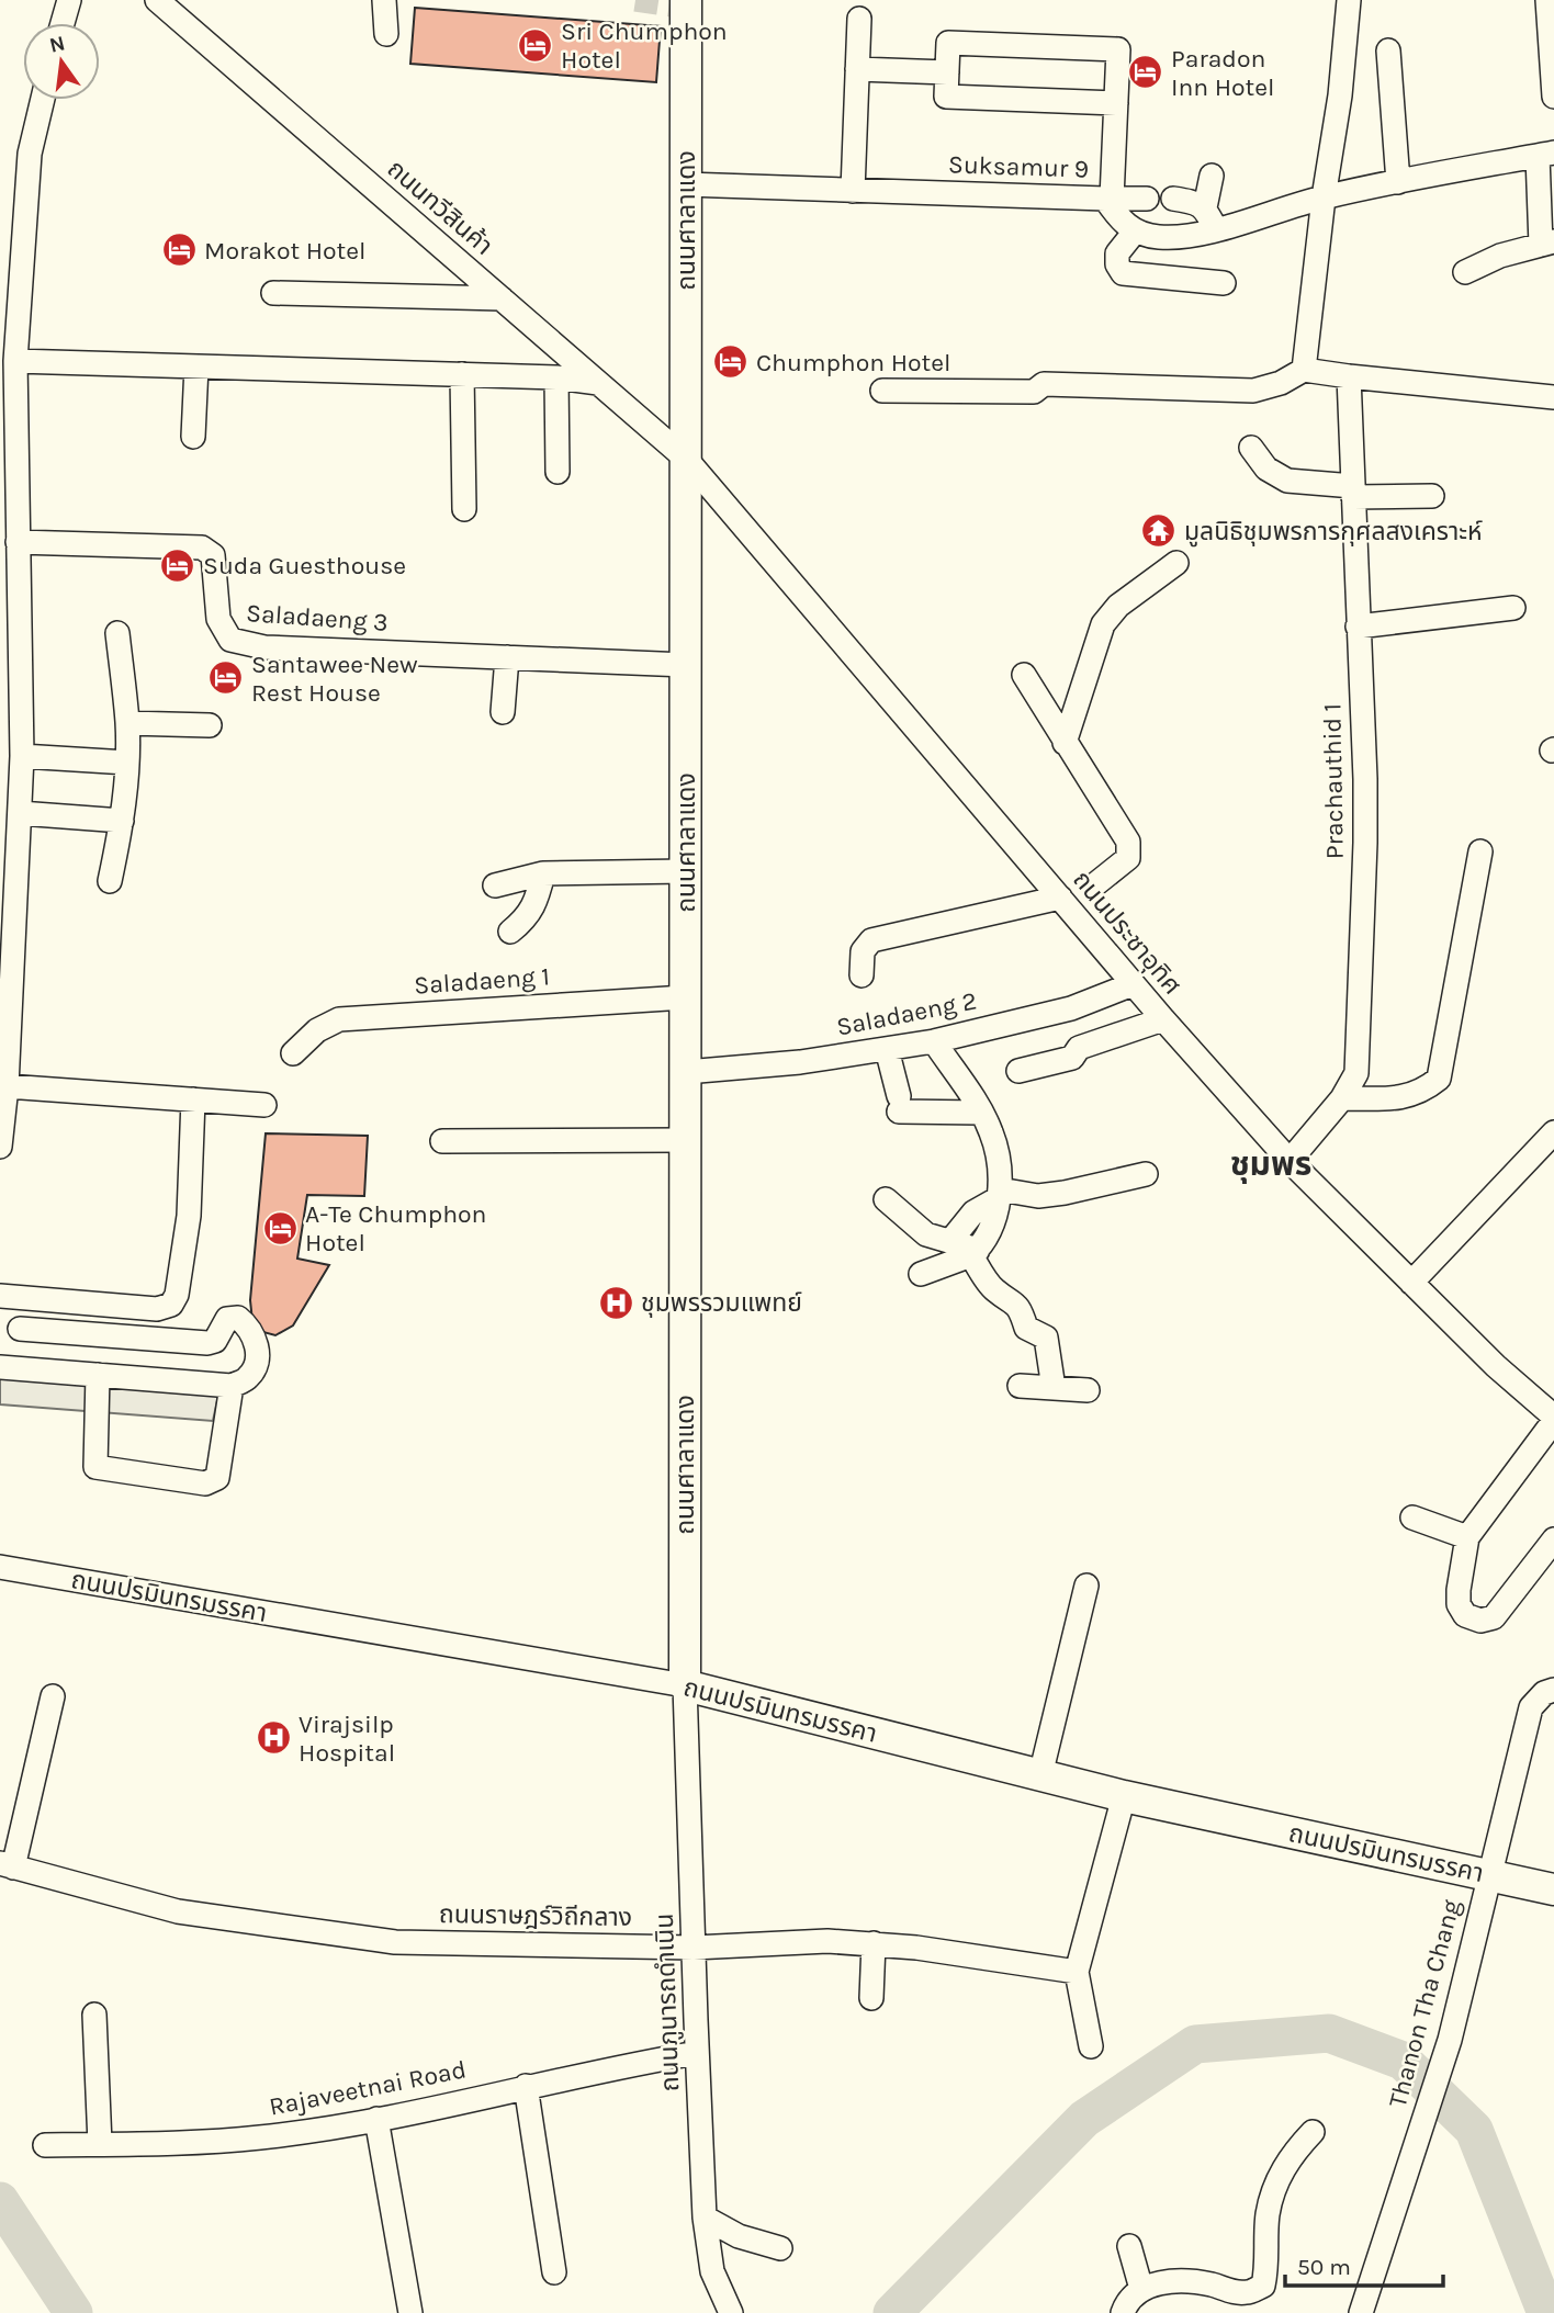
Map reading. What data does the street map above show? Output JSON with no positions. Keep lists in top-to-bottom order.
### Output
{
  "streets": {
    "main road": ["ถนนศาลาแดง", "ถนนปรมินทรมรรคา"],
    "street": [
      "Suksamur 9",
      "ถนนทวีสินค้า",
      "Saladaeng 3",
      "Prachauthid 1",
      "ถนนประชาอุทิศ",
      "Saladaeng 1",
      "Saladaeng 2",
      "ถนนราษฎร์วิถีกลาง",
      "ถนนภูนารถดำเนิน",
      "Thanon Tha Chang",
      "Rajaveetnai Road"
    ]
  },
  "crossings": [
    ["Suksamur 9", "ถนนศาลาแดง"],
    ["ถนนทวีสินค้า", "ถนนศาลาแดง"],
    ["ถนนทวีสินค้า", "ถนนประชาอุทิศ"],
    ["ถนนศาลาแดง", "Saladaeng 3"],
    ["ถนนศาลาแดง", "ถนนประชาอุทิศ"],
    ["ถนนศาลาแดง", "Saladaeng 1"],
    ["ถนนศาลาแดง", "Saladaeng 2"],
    ["ถนนศาลาแดง", "ถนนปรมินทรมรรคา"],
    ["ถนนศาลาแดง", "ถนนภูนารถดำเนิน"],
    ["Prachauthid 1", "ถนนประชาอุทิศ"],
    ["ถนนประชาอุทิศ", "Saladaeng 2"],
    ["ถนนปรมินทรมรรคา", "ถนนภูนารถดำเนิน"],
    ["ถนนปรมินทรมรรคา", "Thanon Tha Chang"],
    ["ถนนราษฎร์วิถีกลาง", "ถนนภูนารถดำเนิน"],
    ["ถนนภูนารถดำเนิน", "Rajaveetnai Road"]
  ],
  "districts": ["ชุมพร"],
  "places": {
    "hotel": [
      "Sri Chumphon Hotel",
      "Paradon Inn Hotel",
      "Morakot Hotel",
      "Chumphon Hotel",
      "Suda Guesthouse",
      "Santawee New Rest House",
      "A-Te Chumphon Hotel"
    ],
    "temple": ["มูลนิธิชุมพรการกุศลสงเคราะห์"],
    "hospital": ["ชุมพรรวมแพทย์", "Virajsilp Hospital"]
  },
  "scale_bar": "50 m",
  "north": "top"
}
